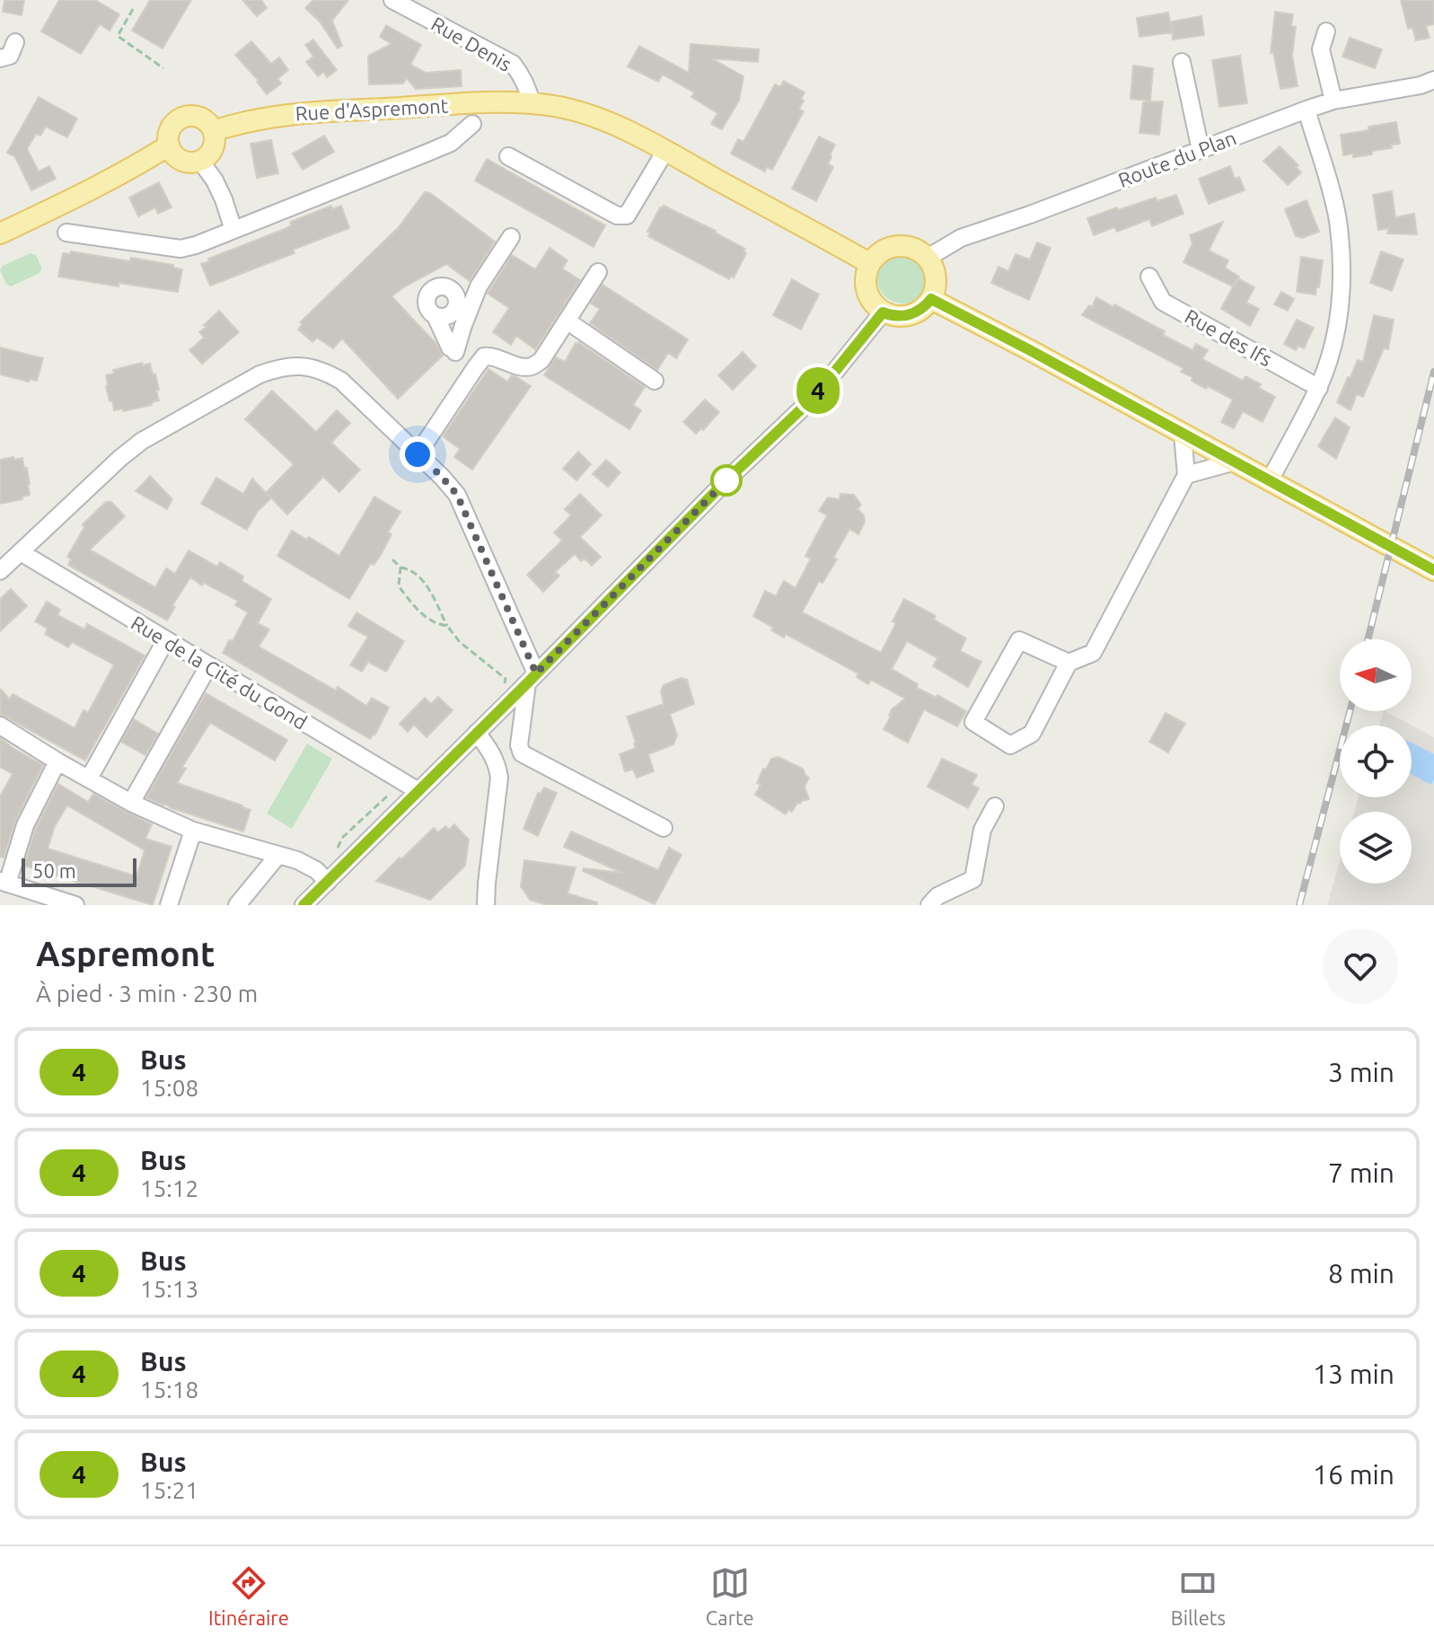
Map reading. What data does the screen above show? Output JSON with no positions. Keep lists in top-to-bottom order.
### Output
{
  "streets": {
    "main road": ["Rue d'Aspremont"],
    "street": [
      "Rue Denis",
      "Route du Plan",
      "Rue des Ifs",
      "Rue de la Cité du Gond"
    ]
  },
  "crossings": [
    ["Rue Denis", "Rue d'Aspremont"],
    ["Rue d'Aspremont", "Route du Plan"]
  ],
  "lines": ["bus line 4"],
  "scale_bar": "50 m",
  "north": "left",
  "page": {
    "on_map": "4",
    "scale": "50 m",
    "heading": ["Aspremont", "À pied · 3 min · 230 m"],
    "list": [
      {
        "mark": "4",
        "name": "Bus",
        "note": "15:08",
        "value": "3 min"
      },
      {
        "mark": "4",
        "name": "Bus",
        "note": "15:12",
        "value": "7 min"
      },
      {
        "mark": "4",
        "name": "Bus",
        "note": "15:13",
        "value": "8 min"
      },
      {
        "mark": "4",
        "name": "Bus",
        "note": "15:18",
        "value": "13 min"
      },
      {
        "mark": "4",
        "name": "Bus",
        "note": "15:21",
        "value": "16 min"
      }
    ],
    "tabs": ["Itinéraire", "Carte", "Billets"]
  }
}
